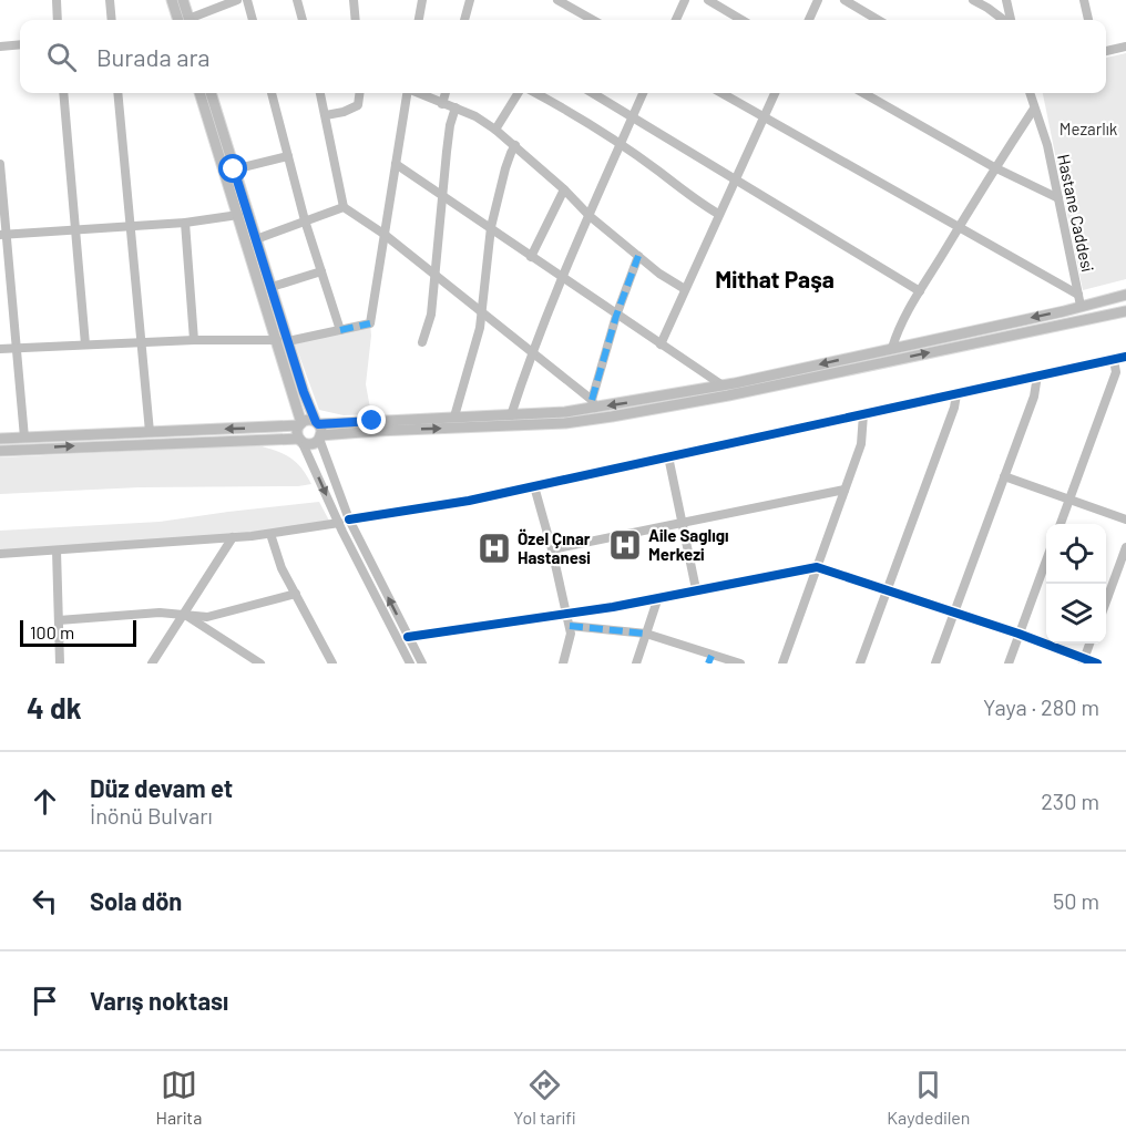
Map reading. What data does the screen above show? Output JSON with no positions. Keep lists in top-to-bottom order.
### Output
{
  "streets": {
    "street": ["Hastane Caddesi"]
  },
  "districts": ["Mithat Paşa"],
  "parks": ["Mezarlık"],
  "places": {
    "hospital": ["Aile Saglıgı Merkezi", "Özel Çınar Hastanesi"]
  },
  "scale_bar": "100 m",
  "page": {
    "search": "Burada ara",
    "scale": "100 m",
    "heading": ["4 dk", "Yaya · 280 m"],
    "list": [
      ["Düz devam et", "İnönü Bulvarı", "230 m"],
      ["Sola dön", "50 m"],
      "Varış noktası"
    ],
    "nav": ["Harita", "Yol tarifi", "Kaydedilen"]
  }
}
